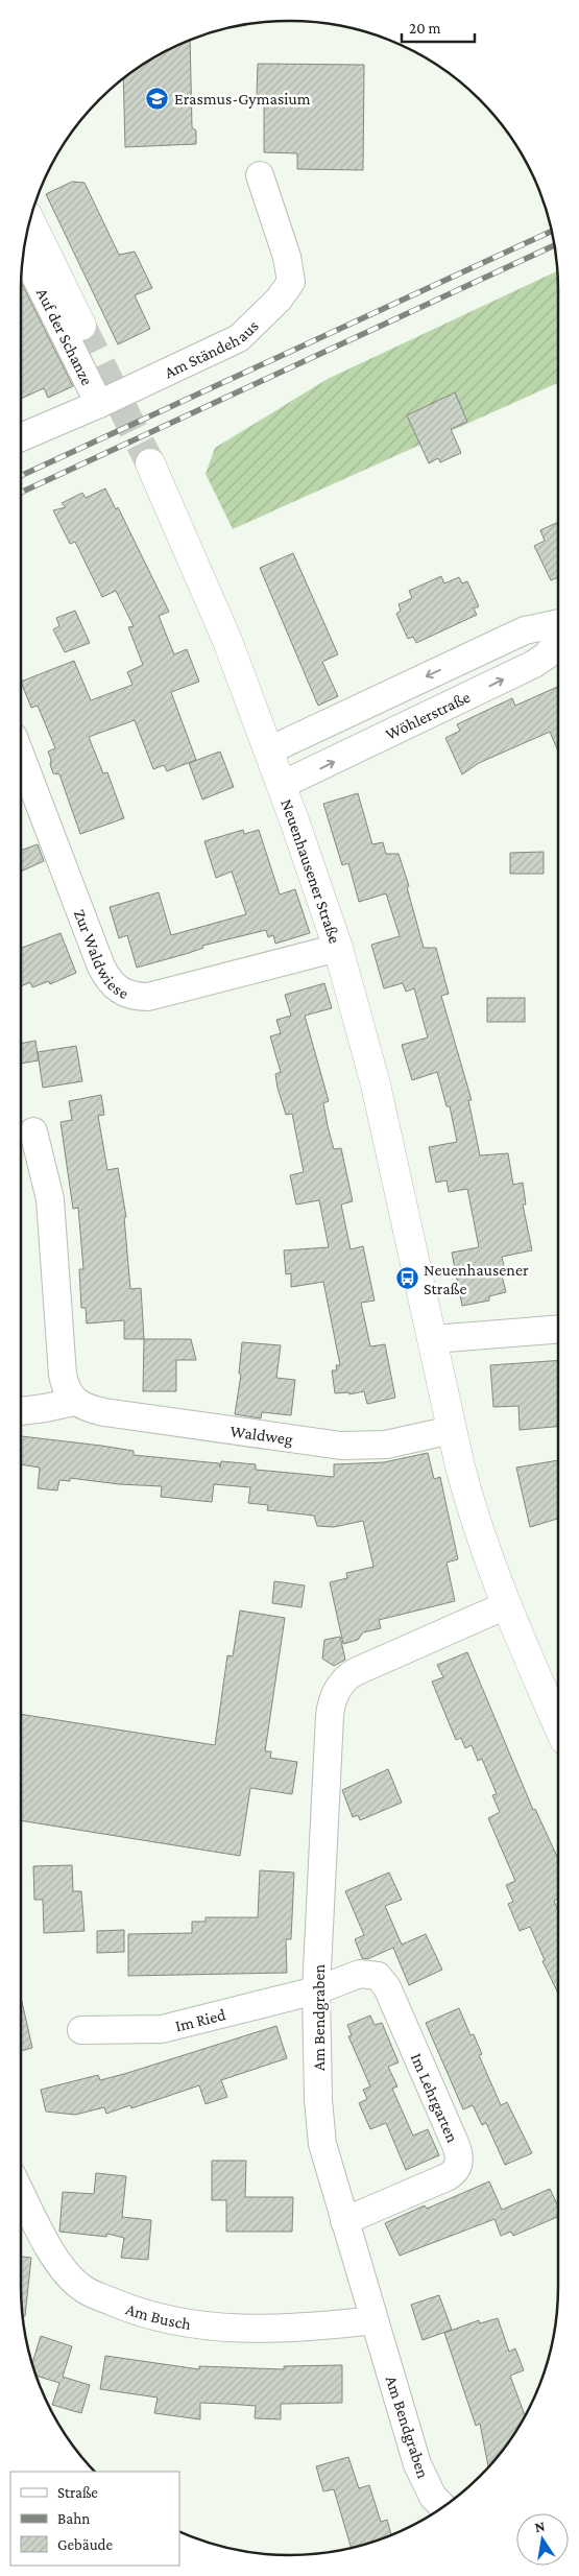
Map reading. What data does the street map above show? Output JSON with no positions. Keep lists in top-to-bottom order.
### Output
{
  "streets": {
    "main road": ["Auf der Schanze", "Neuenhausener Straße"],
    "street": [
      "Am Ständehaus",
      "Wöhlerstraße",
      "Zur Waldwiese",
      "Waldweg",
      "Am Bendgraben",
      "Im Ried",
      "Im Lehrgarten",
      "Am Busch"
    ]
  },
  "crossings": [
    ["Auf der Schanze", "Am Ständehaus"],
    ["Wöhlerstraße", "Neuenhausener Straße"],
    ["Neuenhausener Straße", "Zur Waldwiese"],
    ["Neuenhausener Straße", "Waldweg"],
    ["Neuenhausener Straße", "Am Bendgraben"],
    ["Am Bendgraben", "Im Ried"],
    ["Am Bendgraben", "Im Lehrgarten"],
    ["Am Bendgraben", "Am Busch"],
    ["Im Ried", "Im Lehrgarten"]
  ],
  "places": {
    "school or university": ["Erasmus-Gymasium"],
    "bus stop": ["Neuenhausener Straße"]
  },
  "legend": ["Straße", "Bahn", "Gebäude"],
  "scale_bar": "20 m",
  "north": "top"
}
